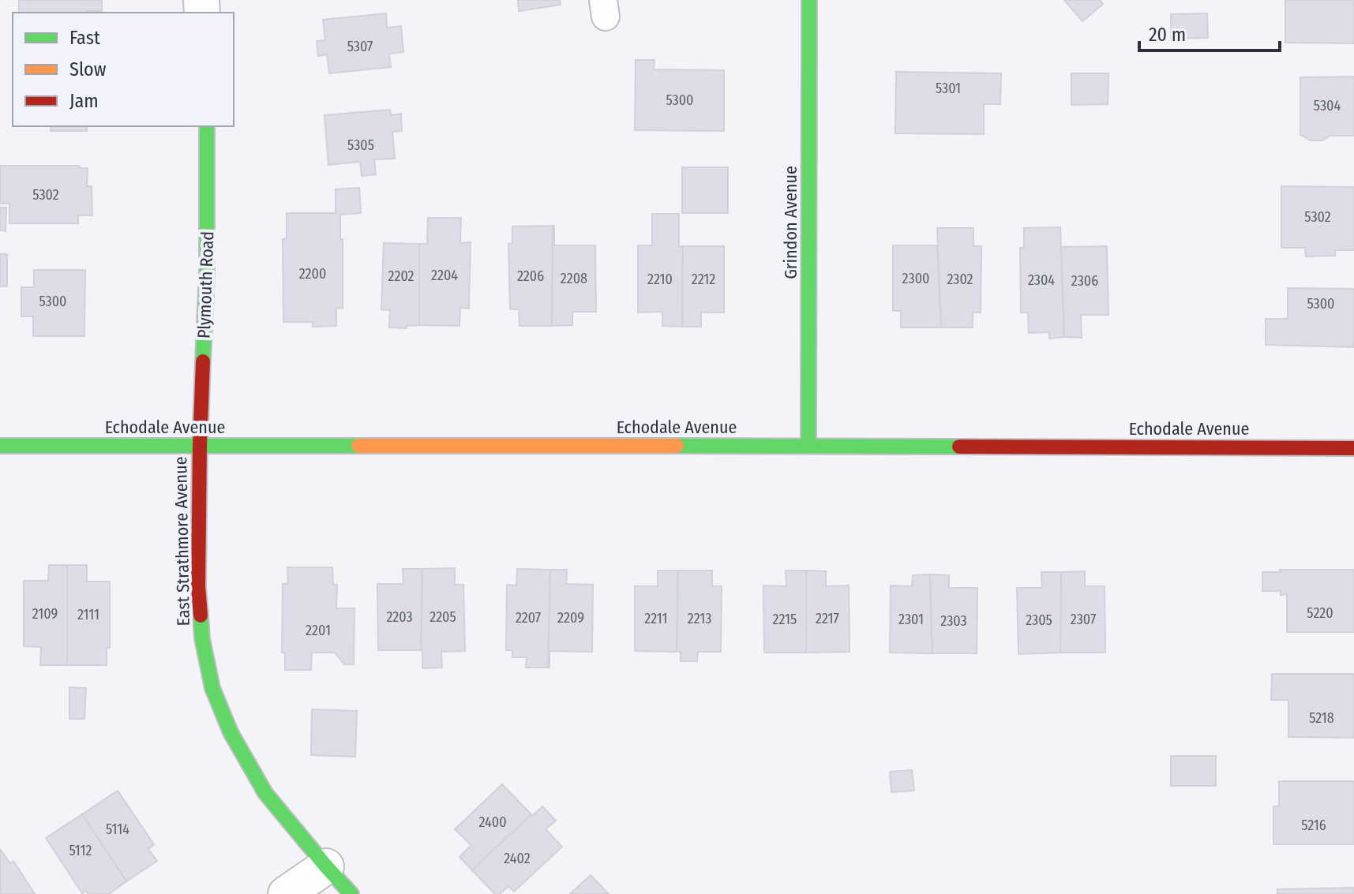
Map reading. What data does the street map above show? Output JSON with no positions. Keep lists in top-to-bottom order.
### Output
{
  "streets": {
    "main road": [
      "Grindon Avenue",
      "Plymouth Road",
      "Echodale Avenue",
      "East Strathmore Avenue"
    ]
  },
  "crossings": [
    ["Grindon Avenue", "Echodale Avenue"],
    ["Plymouth Road", "Echodale Avenue"],
    ["Plymouth Road", "East Strathmore Avenue"],
    ["Echodale Avenue", "East Strathmore Avenue"]
  ],
  "house_numbers": [
    "5307",
    "5301",
    "5300",
    "5304",
    "5305",
    "5302",
    "5302",
    "2200",
    "2204",
    "2202",
    "2206",
    "2208",
    "2300",
    "2210",
    "2212",
    "2302",
    "2304",
    "2306",
    "5300",
    "5300",
    "5220",
    "2109",
    "2111",
    "2203",
    "2205",
    "2207",
    "2209",
    "2211",
    "2213",
    "2217",
    "2215",
    "2301",
    "2307",
    "2305",
    "2303",
    "2201",
    "5218",
    "2400",
    "5216",
    "5114",
    "5112",
    "2402"
  ],
  "legend": ["Fast", "Slow", "Jam"],
  "scale_bar": "20 m"
}
